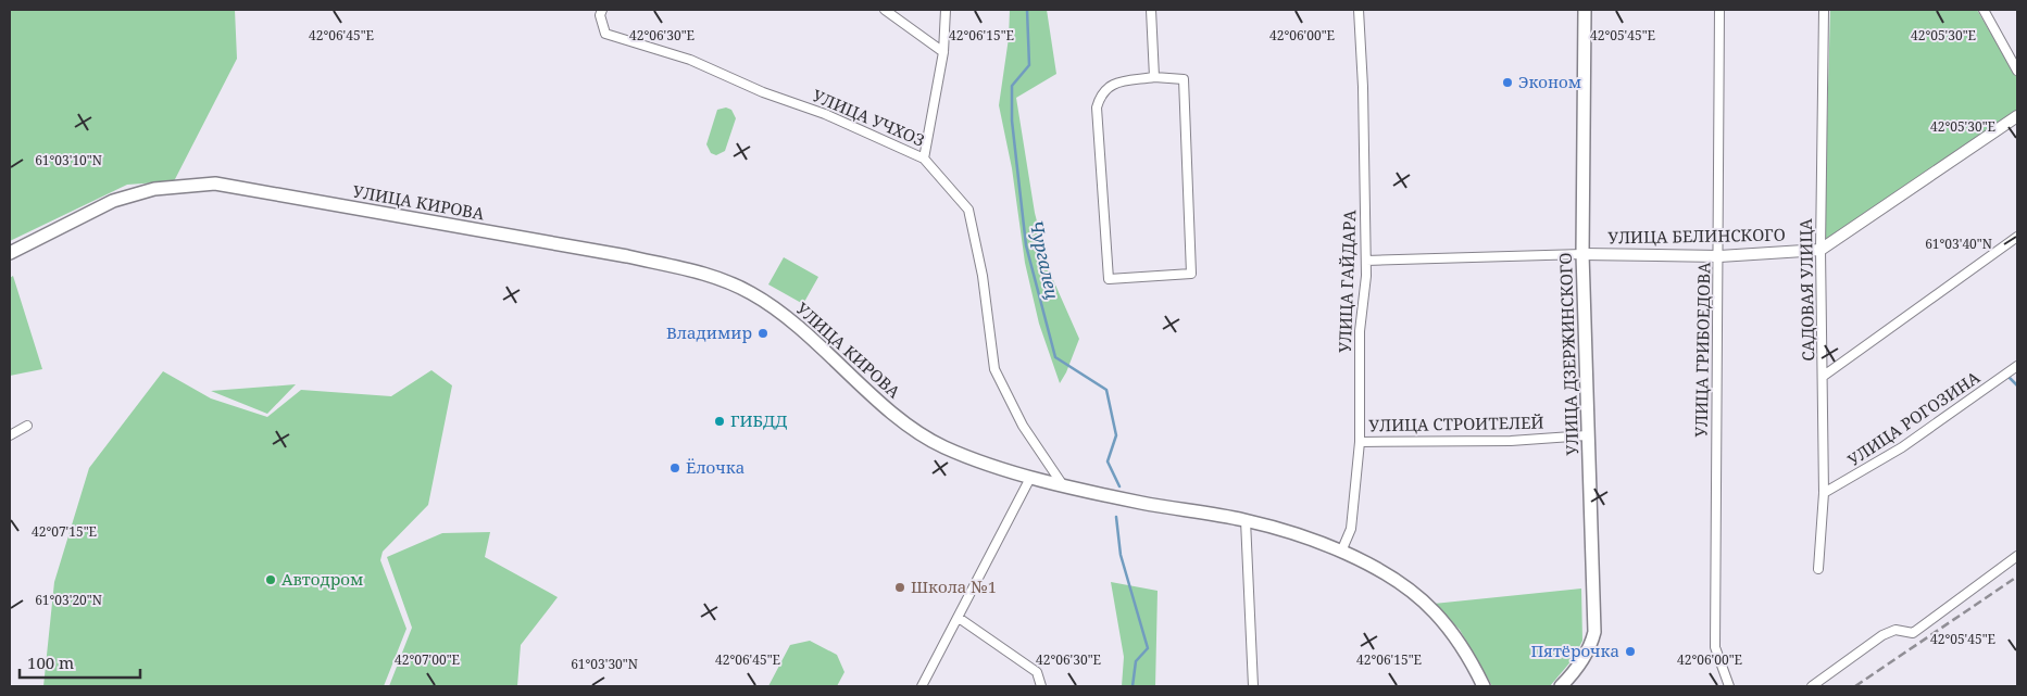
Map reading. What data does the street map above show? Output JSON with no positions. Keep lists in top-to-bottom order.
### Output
{
  "streets": {
    "main road": ["УЛИЦА КИРОВА", "УЛИЦА ДЗЕРЖИНСКОГО"],
    "street": [
      "УЛИЦА УЧХОЗ",
      "УЛИЦА БЕЛИНСКОГО",
      "УЛИЦА ГАЙДАРА",
      "САДОВАЯ УЛИЦА",
      "УЛИЦА ГРИБОЕДОВА",
      "УЛИЦА РОГОЗИНА",
      "УЛИЦА СТРОИТЕЛЕЙ"
    ]
  },
  "crossings": [
    ["УЛИЦА УЧХОЗ", "УЛИЦА КИРОВА"],
    ["УЛИЦА КИРОВА", "УЛИЦА ГАЙДАРА"],
    ["УЛИЦА БЕЛИНСКОГО", "УЛИЦА ГАЙДАРА"],
    ["УЛИЦА БЕЛИНСКОГО", "САДОВАЯ УЛИЦА"],
    ["УЛИЦА БЕЛИНСКОГО", "УЛИЦА ГРИБОЕДОВА"],
    ["УЛИЦА БЕЛИНСКОГО", "УЛИЦА ДЗЕРЖИНСКОГО"],
    ["УЛИЦА ГАЙДАРА", "УЛИЦА СТРОИТЕЛЕЙ"],
    ["САДОВАЯ УЛИЦА", "УЛИЦА РОГОЗИНА"],
    ["УЛИЦА ДЗЕРЖИНСКОГО", "УЛИЦА СТРОИТЕЛЕЙ"]
  ],
  "water": ["Чургалец"],
  "places": [
    "Эконом",
    "Владимир",
    "ГИБДД",
    "Ёлочка",
    "Автодром",
    "Школа №1",
    "Пятёрочка"
  ],
  "scale_bar": "100 m",
  "coordinates": [
    "42°06'00\"E",
    "42°05'30\"E",
    "42°06'45\"E",
    "42°06'30\"E",
    "42°06'15\"E",
    "42°05'45\"E",
    "61°03'10\"N",
    "61°03'40\"N",
    "42°07'15\"E",
    "61°03'20\"N",
    "42°07'00\"E",
    "61°03'30\"N"
  ]
}
